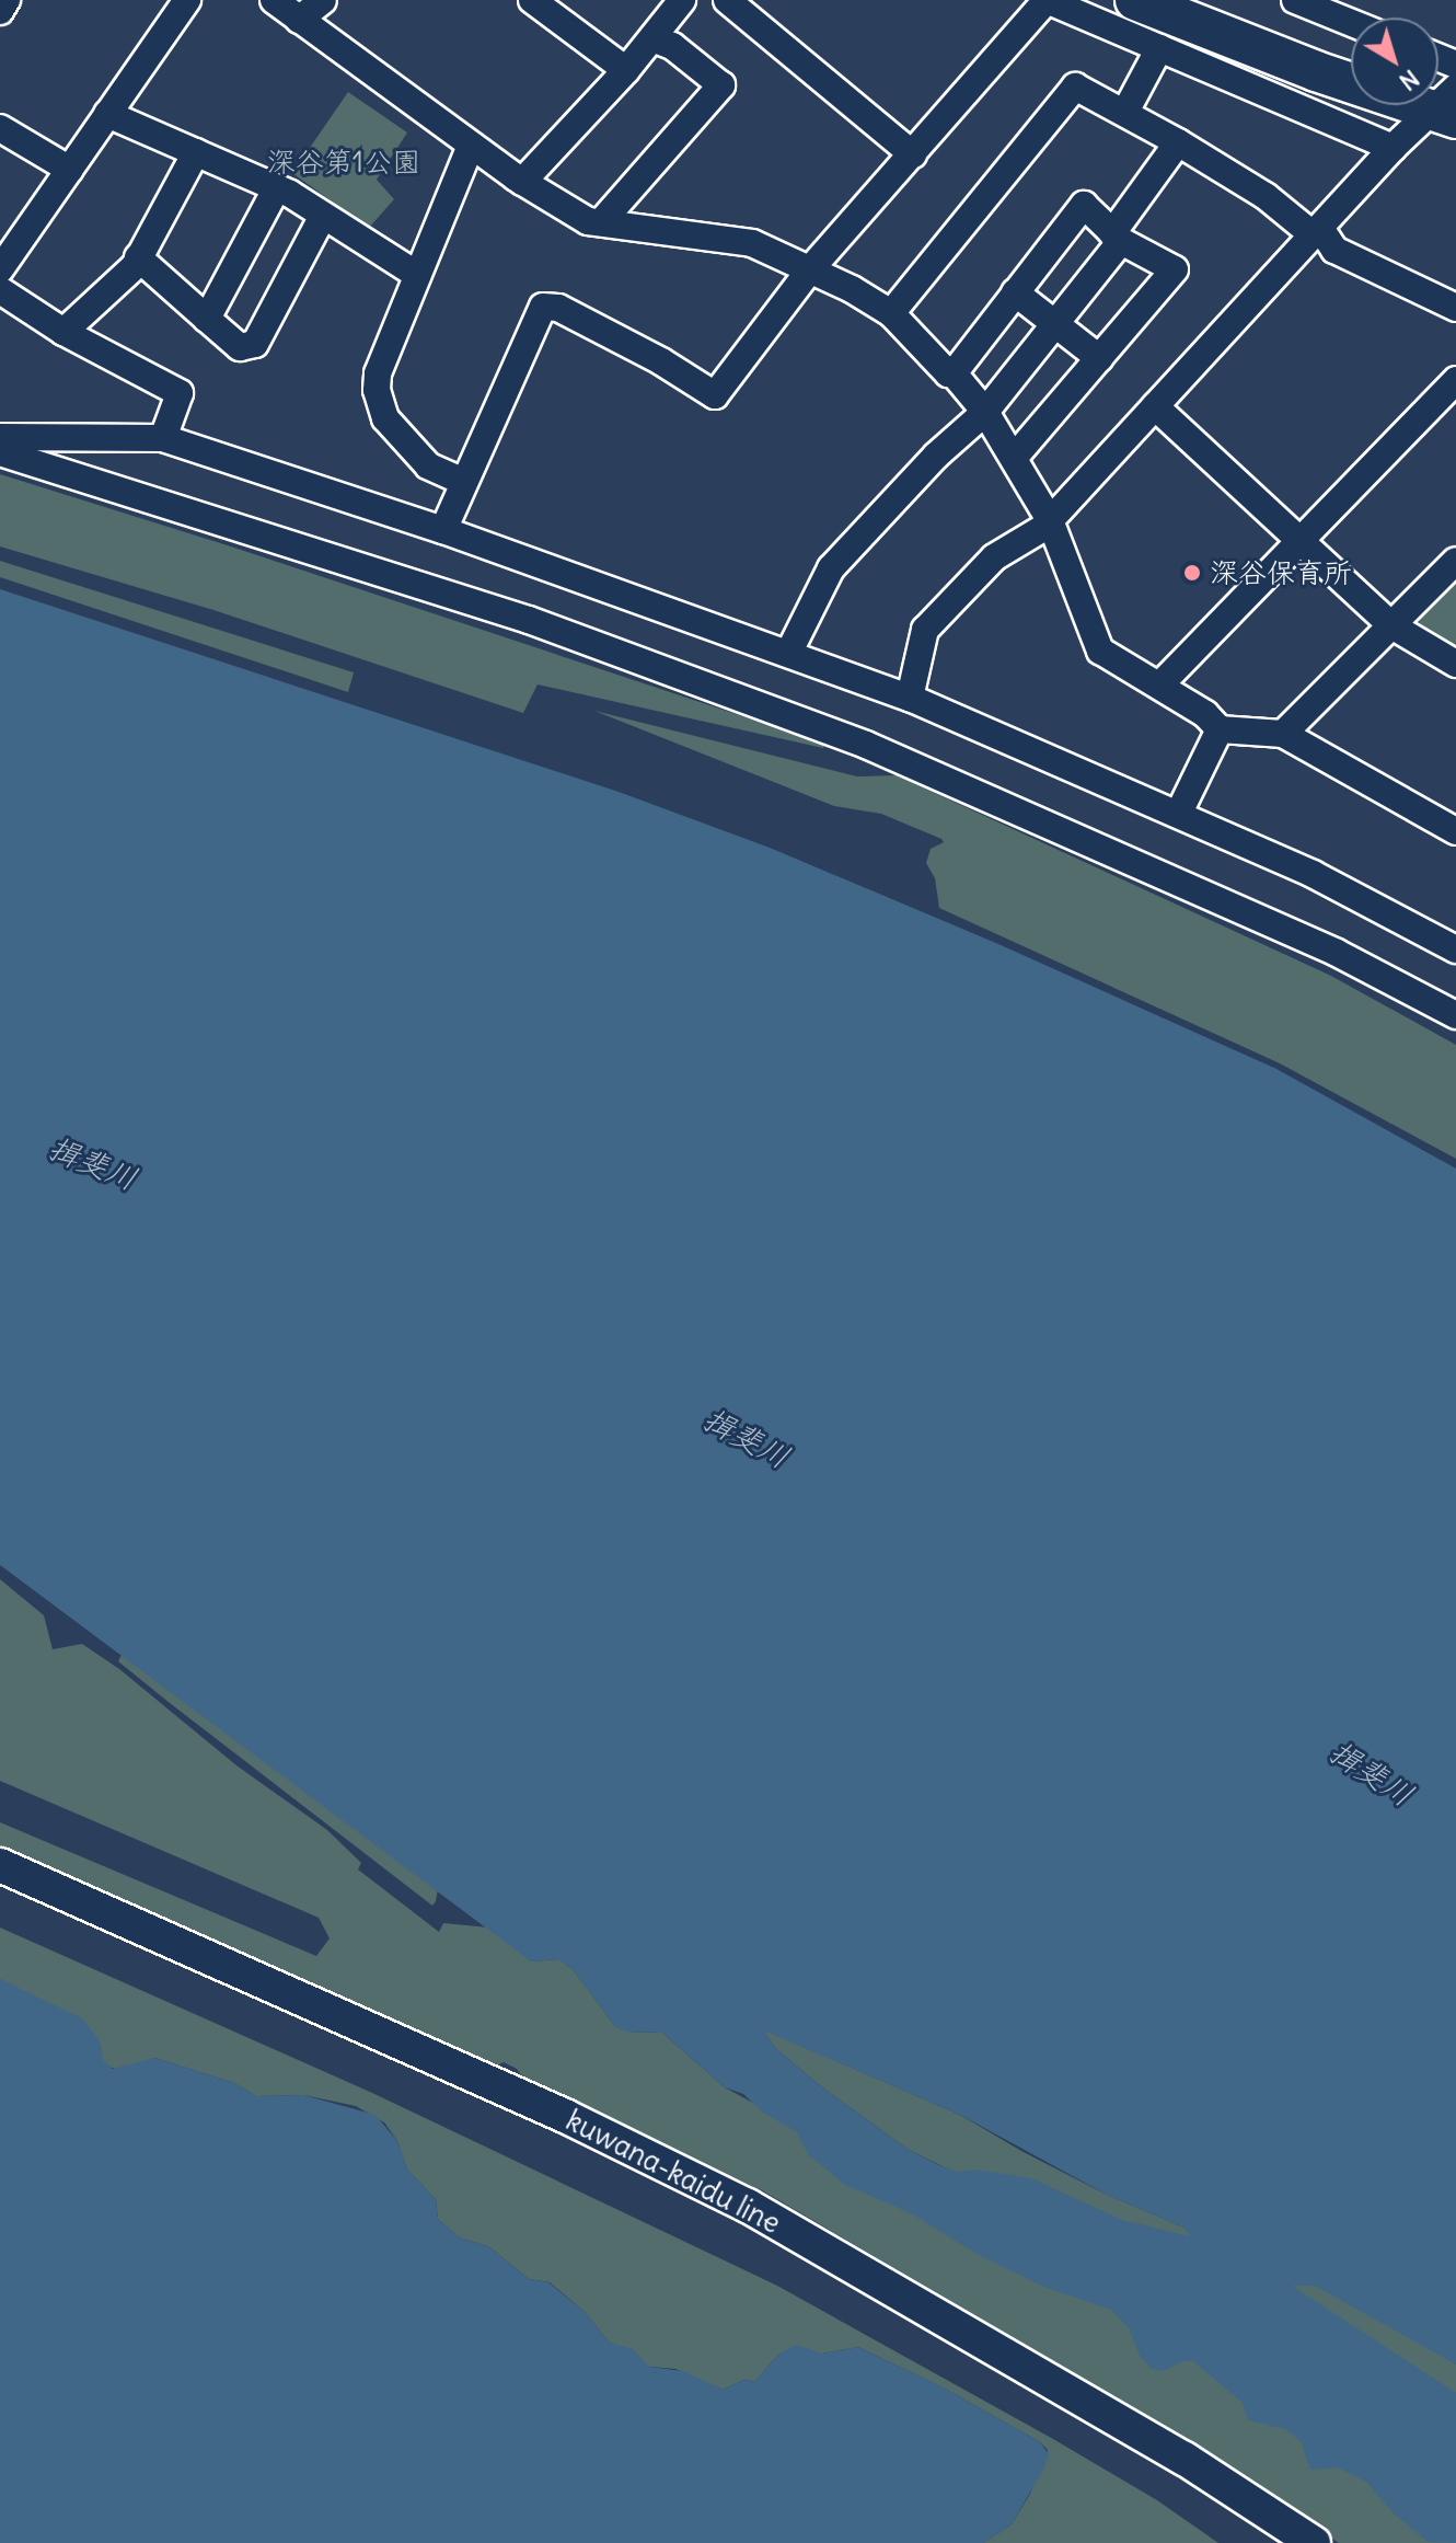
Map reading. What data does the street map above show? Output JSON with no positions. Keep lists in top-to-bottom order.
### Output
{
  "streets": {
    "main road": ["kuwana-kaidu line"]
  },
  "water": ["揖斐川"],
  "parks": ["深谷第1公園"],
  "places": ["深谷保育所"],
  "north": "bottom right"
}
